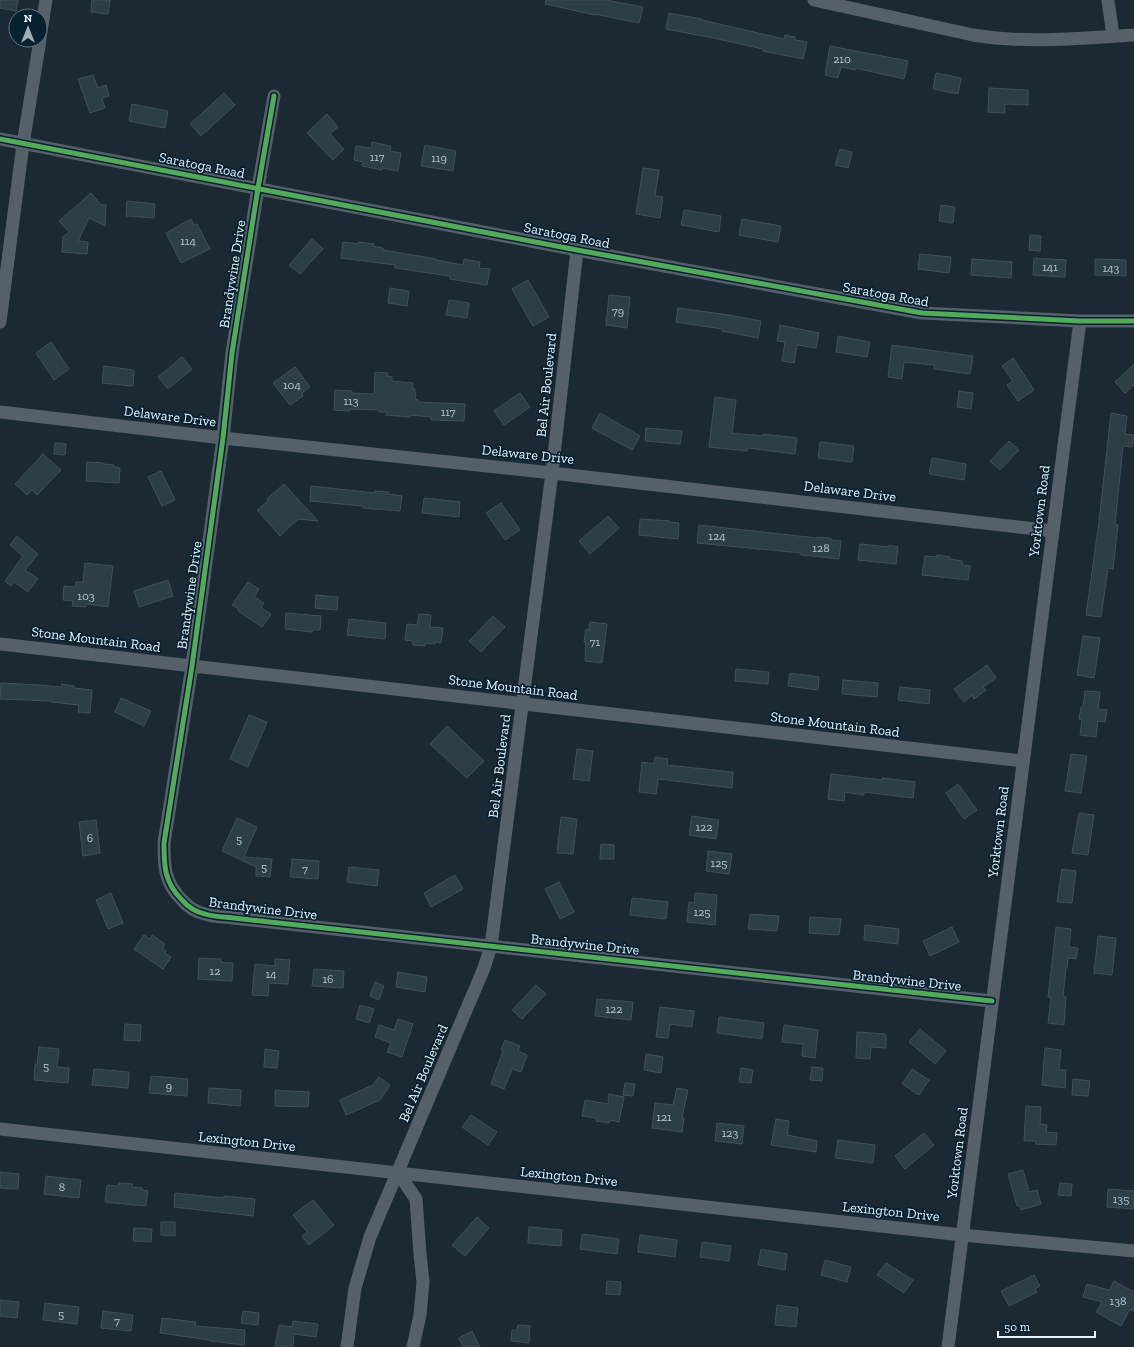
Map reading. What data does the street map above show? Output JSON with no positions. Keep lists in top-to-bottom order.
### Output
{
  "streets": {
    "street": [
      "Saratoga Road",
      "Brandywine Drive",
      "Bel Air Boulevard",
      "Delaware Drive",
      "Yorktown Road",
      "Stone Mountain Road",
      "Lexington Drive"
    ]
  },
  "crossings": [
    ["Saratoga Road", "Brandywine Drive"],
    ["Saratoga Road", "Bel Air Boulevard"],
    ["Saratoga Road", "Yorktown Road"],
    ["Brandywine Drive", "Bel Air Boulevard"],
    ["Brandywine Drive", "Delaware Drive"],
    ["Brandywine Drive", "Yorktown Road"],
    ["Brandywine Drive", "Stone Mountain Road"],
    ["Bel Air Boulevard", "Delaware Drive"],
    ["Bel Air Boulevard", "Stone Mountain Road"],
    ["Bel Air Boulevard", "Lexington Drive"],
    ["Delaware Drive", "Yorktown Road"],
    ["Yorktown Road", "Stone Mountain Road"],
    ["Yorktown Road", "Lexington Drive"]
  ],
  "house_numbers": [
    "210",
    "117",
    "119",
    "114",
    "141",
    "143",
    "79",
    "104",
    "113",
    "117",
    "124",
    "128",
    "103",
    "71",
    "122",
    "6",
    "5",
    "125",
    "5",
    "7",
    "125",
    "12",
    "14",
    "16",
    "122",
    "5",
    "9",
    "121",
    "123",
    "8",
    "135",
    "138",
    "5",
    "7"
  ],
  "scale_bar": "50 m",
  "north": "top"
}
